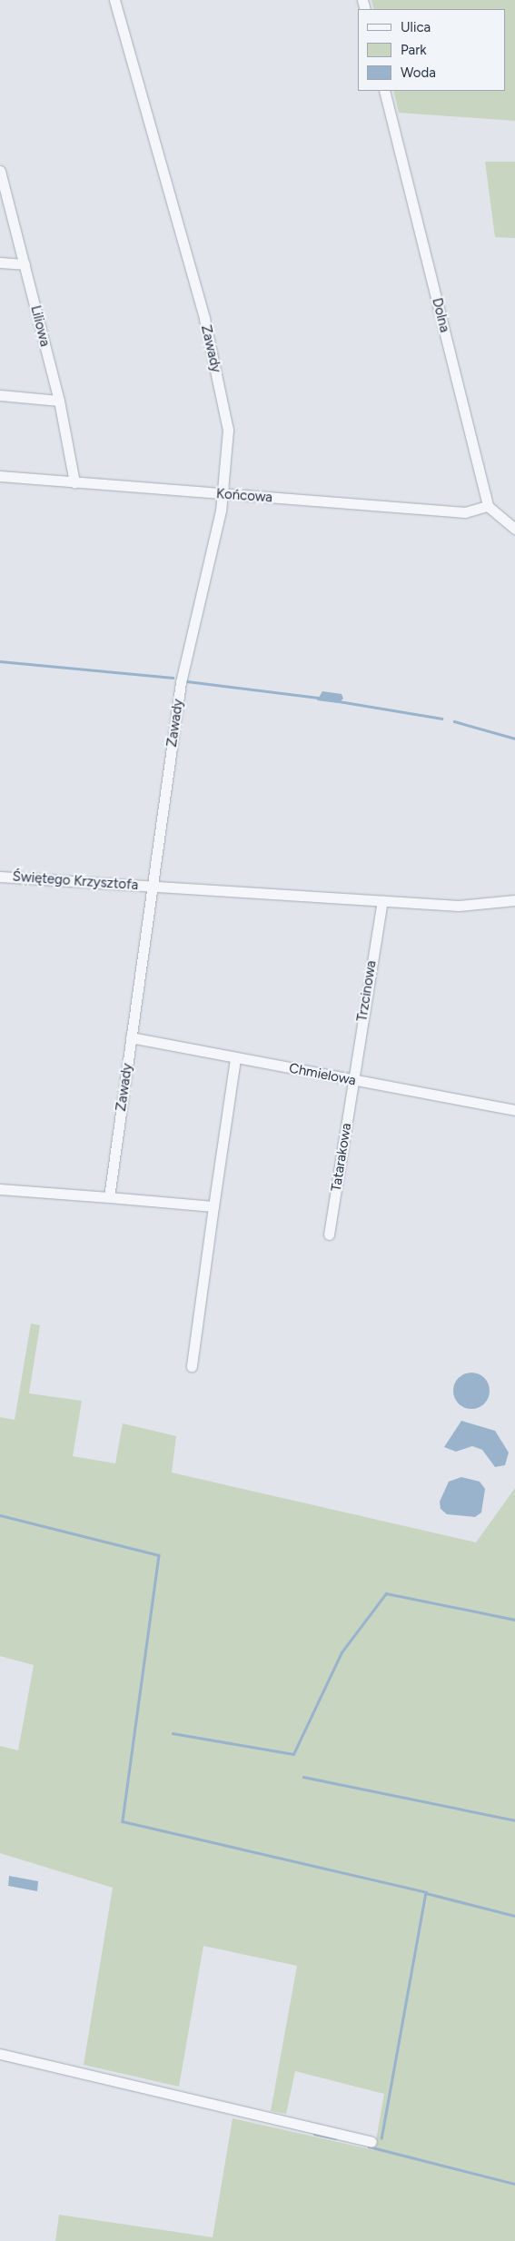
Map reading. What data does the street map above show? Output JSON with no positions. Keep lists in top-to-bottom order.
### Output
{
  "streets": {
    "street": [
      "Dolna",
      "Liliowa",
      "Zawady",
      "Końcowa",
      "Świętego Krzysztofa",
      "Trzcinowa",
      "Chmielowa",
      "Tatarakowa"
    ]
  },
  "crossings": [
    ["Dolna", "Końcowa"],
    ["Liliowa", "Końcowa"],
    ["Zawady", "Końcowa"],
    ["Zawady", "Świętego Krzysztofa"],
    ["Zawady", "Chmielowa"],
    ["Świętego Krzysztofa", "Trzcinowa"],
    ["Trzcinowa", "Chmielowa"],
    ["Trzcinowa", "Tatarakowa"],
    ["Chmielowa", "Tatarakowa"]
  ],
  "legend": ["Ulica", "Park", "Woda"]
}
